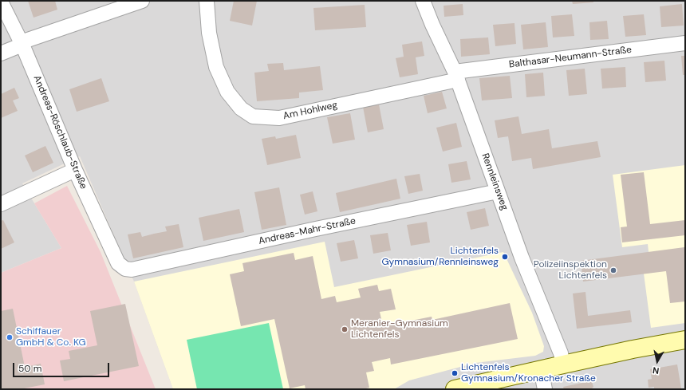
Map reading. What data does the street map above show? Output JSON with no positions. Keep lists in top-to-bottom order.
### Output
{
  "streets": {
    "street": [
      "Balthasar-Neumann-Straße",
      "Am Hohlweg",
      "Andreas-Röschlaub-Straße",
      "Rennleinsweg",
      "Andreas-Mahr-Straße"
    ]
  },
  "crossings": [
    ["Balthasar-Neumann-Straße", "Am Hohlweg"],
    ["Balthasar-Neumann-Straße", "Rennleinsweg"],
    ["Am Hohlweg", "Rennleinsweg"],
    ["Andreas-Röschlaub-Straße", "Andreas-Mahr-Straße"],
    ["Rennleinsweg", "Andreas-Mahr-Straße"]
  ],
  "places": [
    "Lichtenfels Gymnasium/Rennleinsweg",
    "Polizeiinspektion Lichtenfels",
    "Meranier-Gymnasium Lichtenfels",
    "Schiffauer GmbH & Co. KG",
    "Lichtenfels Gymnasium/Kronacher Straße"
  ],
  "scale_bar": "50 m",
  "north": "bottom"
}
